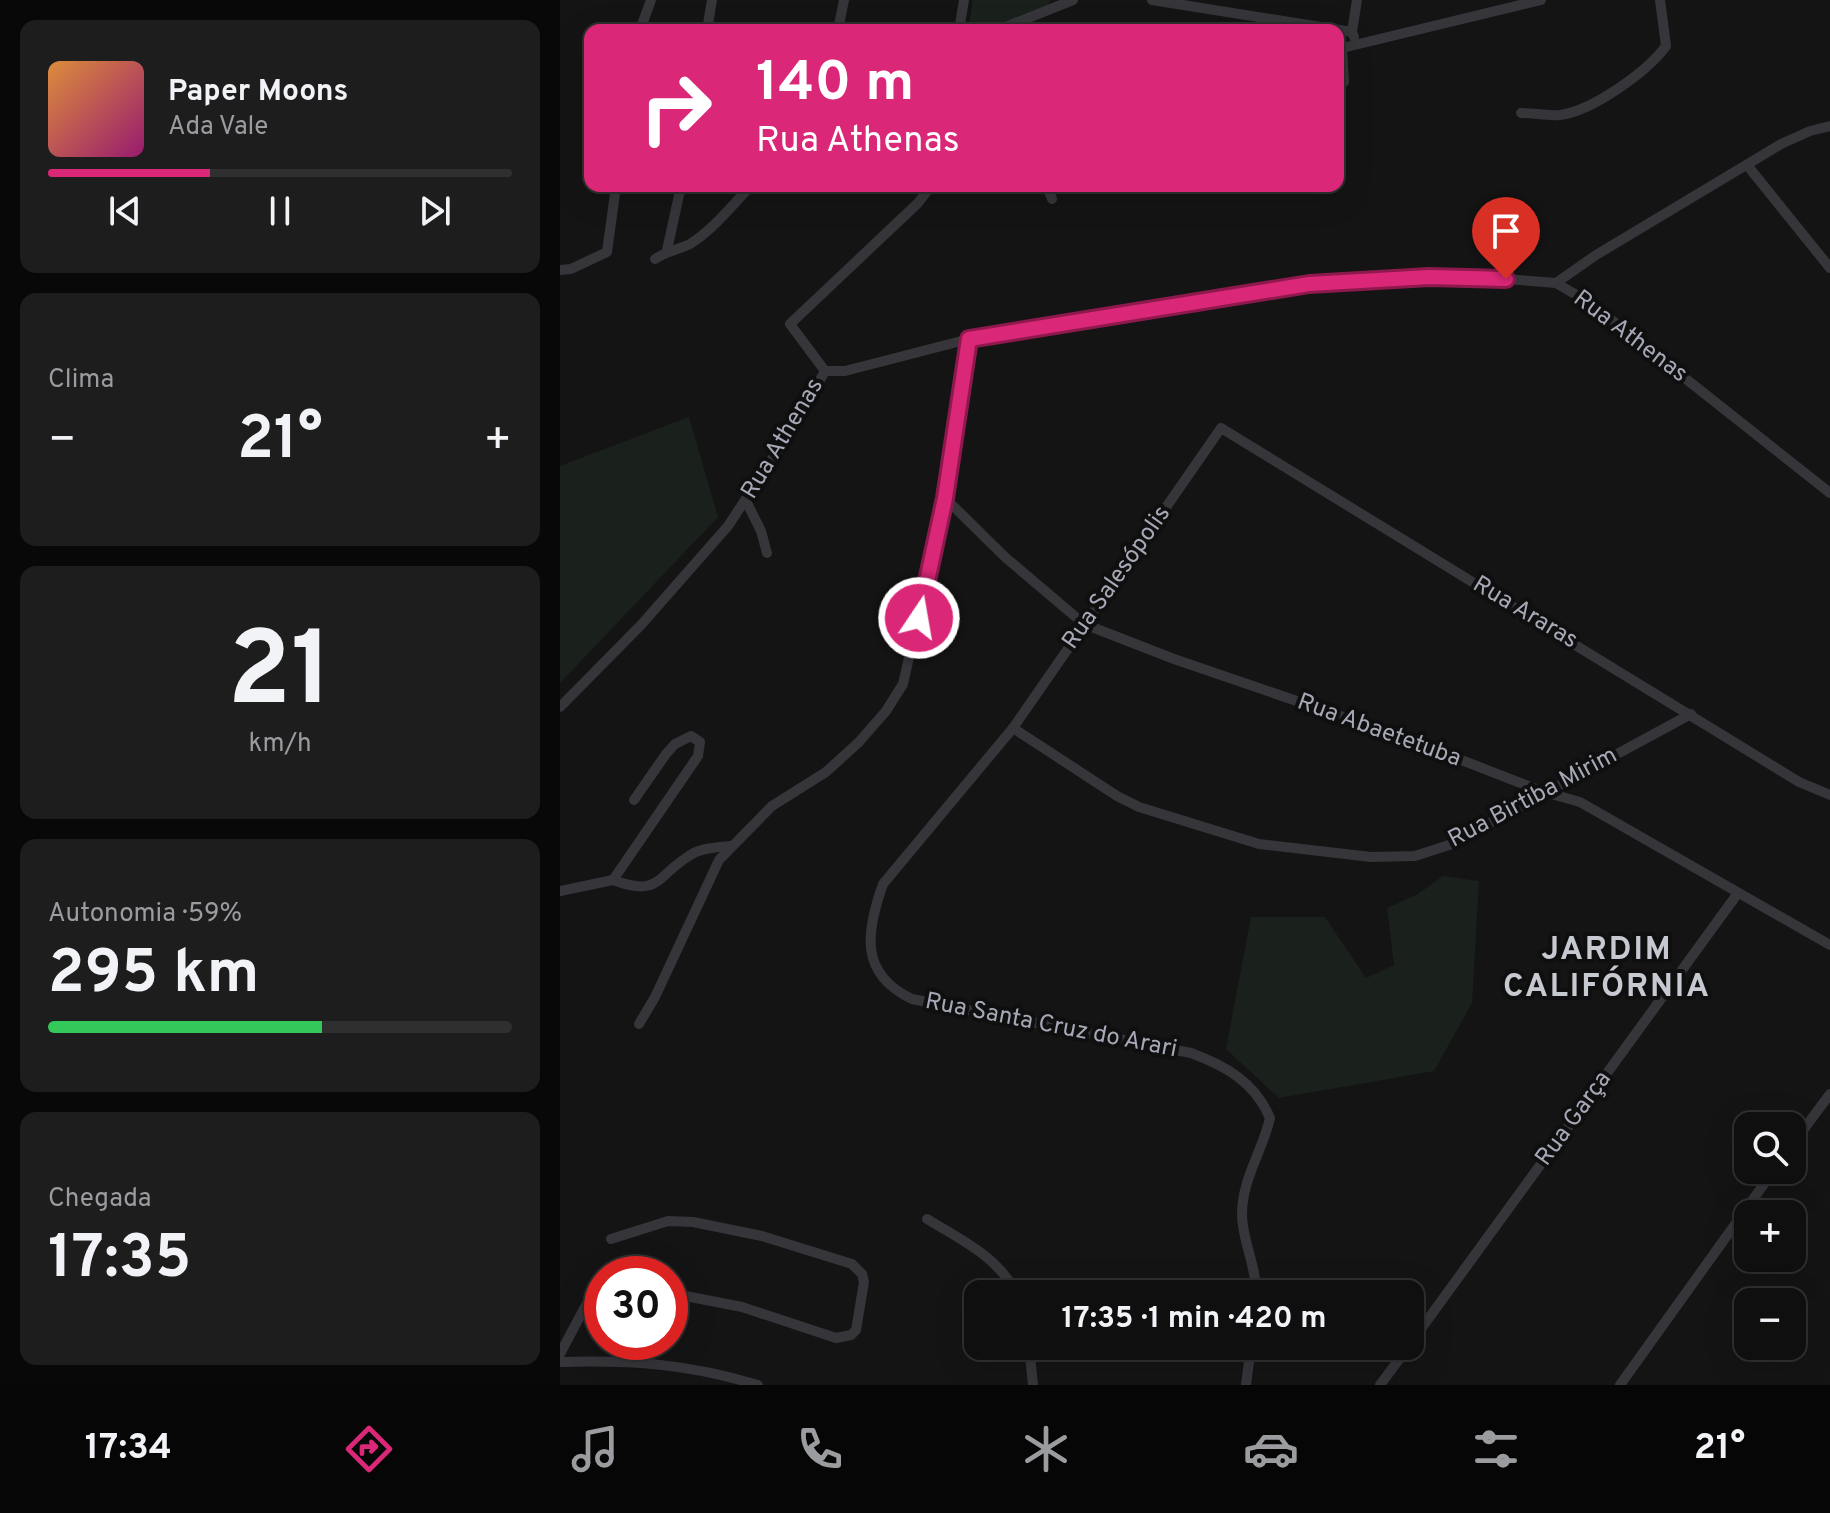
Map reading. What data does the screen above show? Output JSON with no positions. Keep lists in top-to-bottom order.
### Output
{
  "streets": {
    "street": [
      "Rua Athenas",
      "Rua Salesópolis",
      "Rua Araras",
      "Rua Abaetetuba",
      "Rua Birtiba Mirim",
      "Rua Santa Cruz do Arari",
      "Rua Garça"
    ]
  },
  "crossings": [
    ["Rua Salesópolis", "Rua Araras"],
    ["Rua Salesópolis", "Rua Abaetetuba"],
    ["Rua Salesópolis", "Rua Birtiba Mirim"],
    ["Rua Salesópolis", "Rua Santa Cruz do Arari"],
    ["Rua Araras", "Rua Birtiba Mirim"],
    ["Rua Abaetetuba", "Rua Birtiba Mirim"],
    ["Rua Abaetetuba", "Rua Garça"],
    ["Rua Birtiba Mirim", "Rua Santa Cruz do Arari"]
  ],
  "districts": ["JARDIM CALIFÓRNIA"],
  "page": {
    "turn": ["140 m", "Rua Athenas"],
    "song": ["Paper Moons", "Ada Vale"],
    "tile": [
      "Clima",
      ["21", "km/h"],
      ["Autonomia · 59%", "295 km"],
      ["Chegada", "17:35"]
    ],
    "heat": ["−", "21°", "+"],
    "map_buttons": ["+", "−"],
    "limit": "30",
    "trip": "17:35 · 1 min · 420 m",
    "tabs": ["17:34", "21°"]
  }
}
